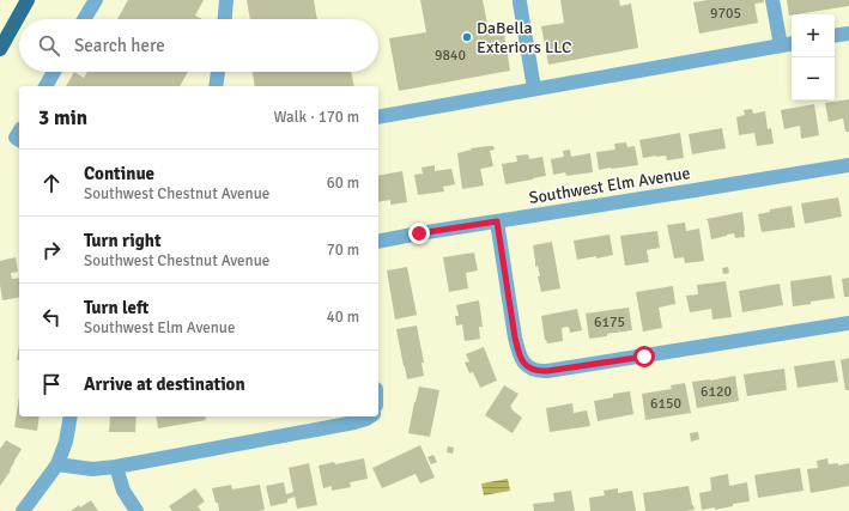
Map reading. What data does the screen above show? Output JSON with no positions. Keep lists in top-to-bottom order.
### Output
{
  "streets": {
    "street": ["Southwest Elm Avenue"]
  },
  "places": ["DaBella Exteriors LLC"],
  "house_numbers": [
    "9705",
    "9840",
    "6175",
    "6120",
    "6150"
  ],
  "page": {
    "map_buttons": ["+", "−"],
    "search": "Search here",
    "heading": ["3 min", "Walk · 170 m"],
    "list": [
      ["Continue", "Southwest Chestnut Avenue", "60 m"],
      ["Turn right", "Southwest Chestnut Avenue", "70 m"],
      ["Turn left", "Southwest Elm Avenue", "40 m"],
      "Arrive at destination"
    ]
  }
}
